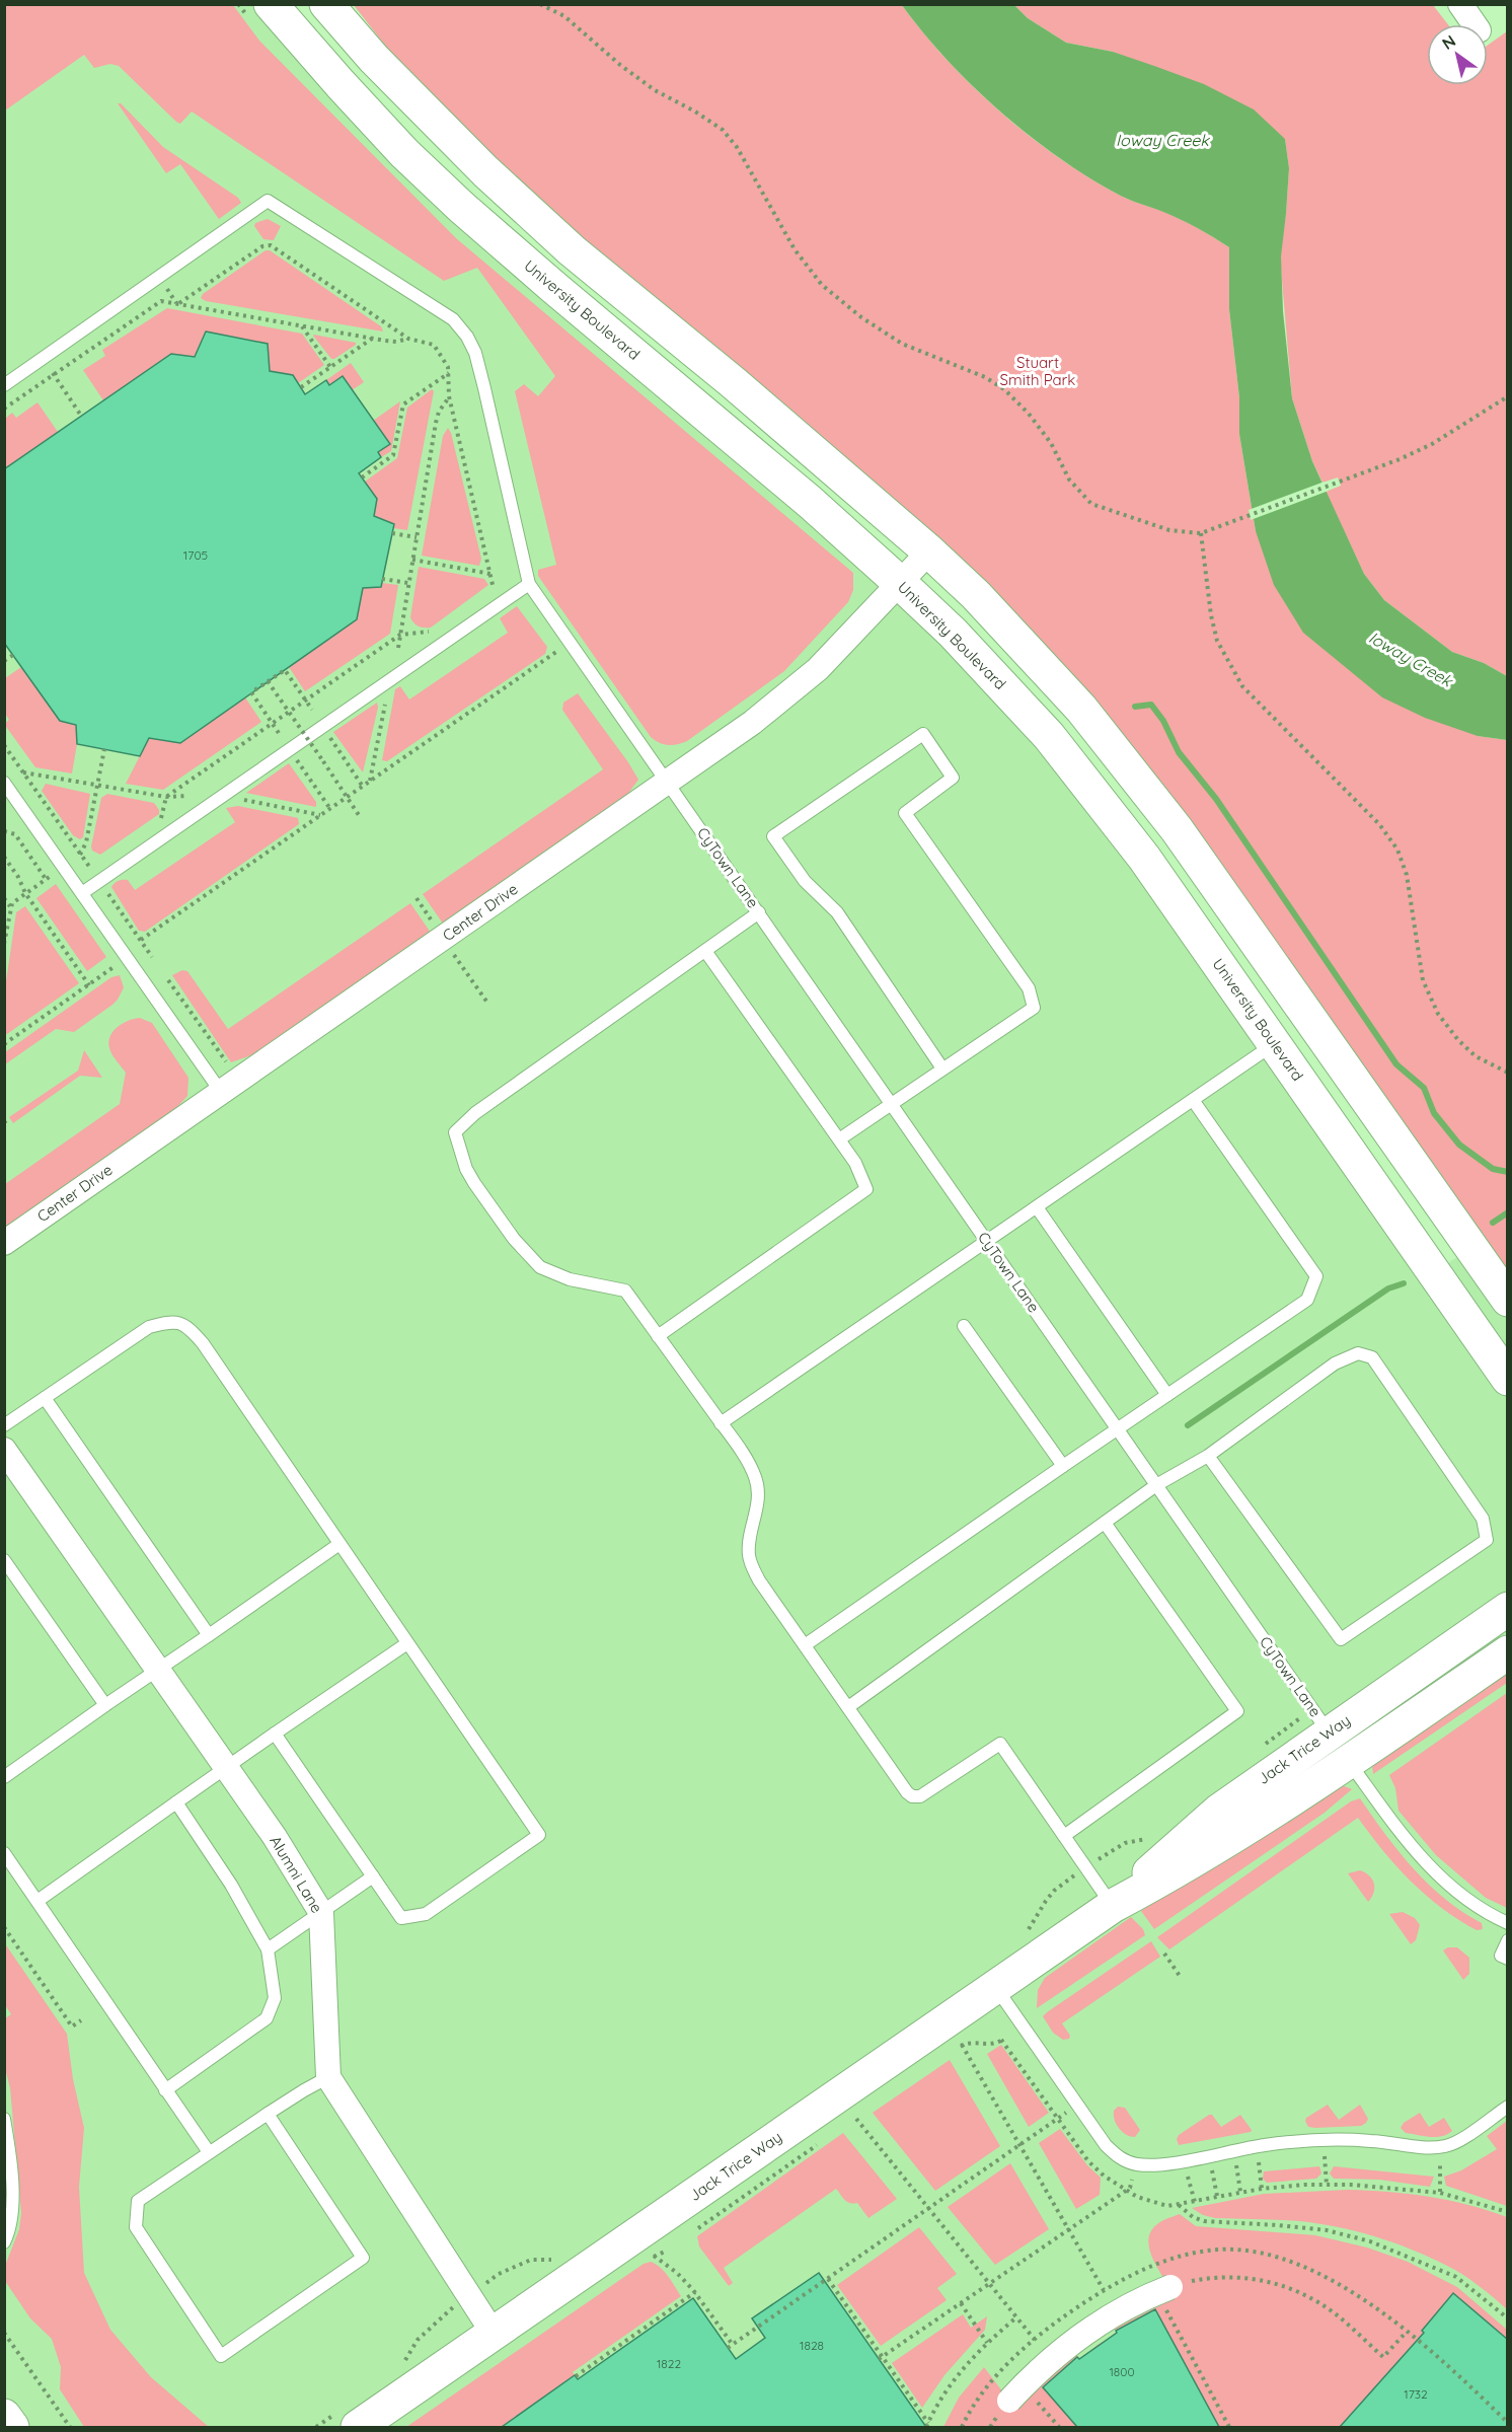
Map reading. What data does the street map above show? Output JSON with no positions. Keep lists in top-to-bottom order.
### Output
{
  "streets": {
    "main road": ["University Boulevard", "Jack Trice Way"],
    "street": ["Center Drive", "Alumni Lane"],
    "lane": ["CyTown Lane"]
  },
  "crossings": [
    ["University Boulevard", "Center Drive"],
    ["CyTown Lane", "Center Drive"],
    ["CyTown Lane", "Jack Trice Way"]
  ],
  "water": ["Ioway Creek"],
  "parks": ["Stuart Smith Park"],
  "house_numbers": [
    "1705",
    "1828",
    "1822",
    "1800",
    "1732"
  ],
  "north": "top left"
}
